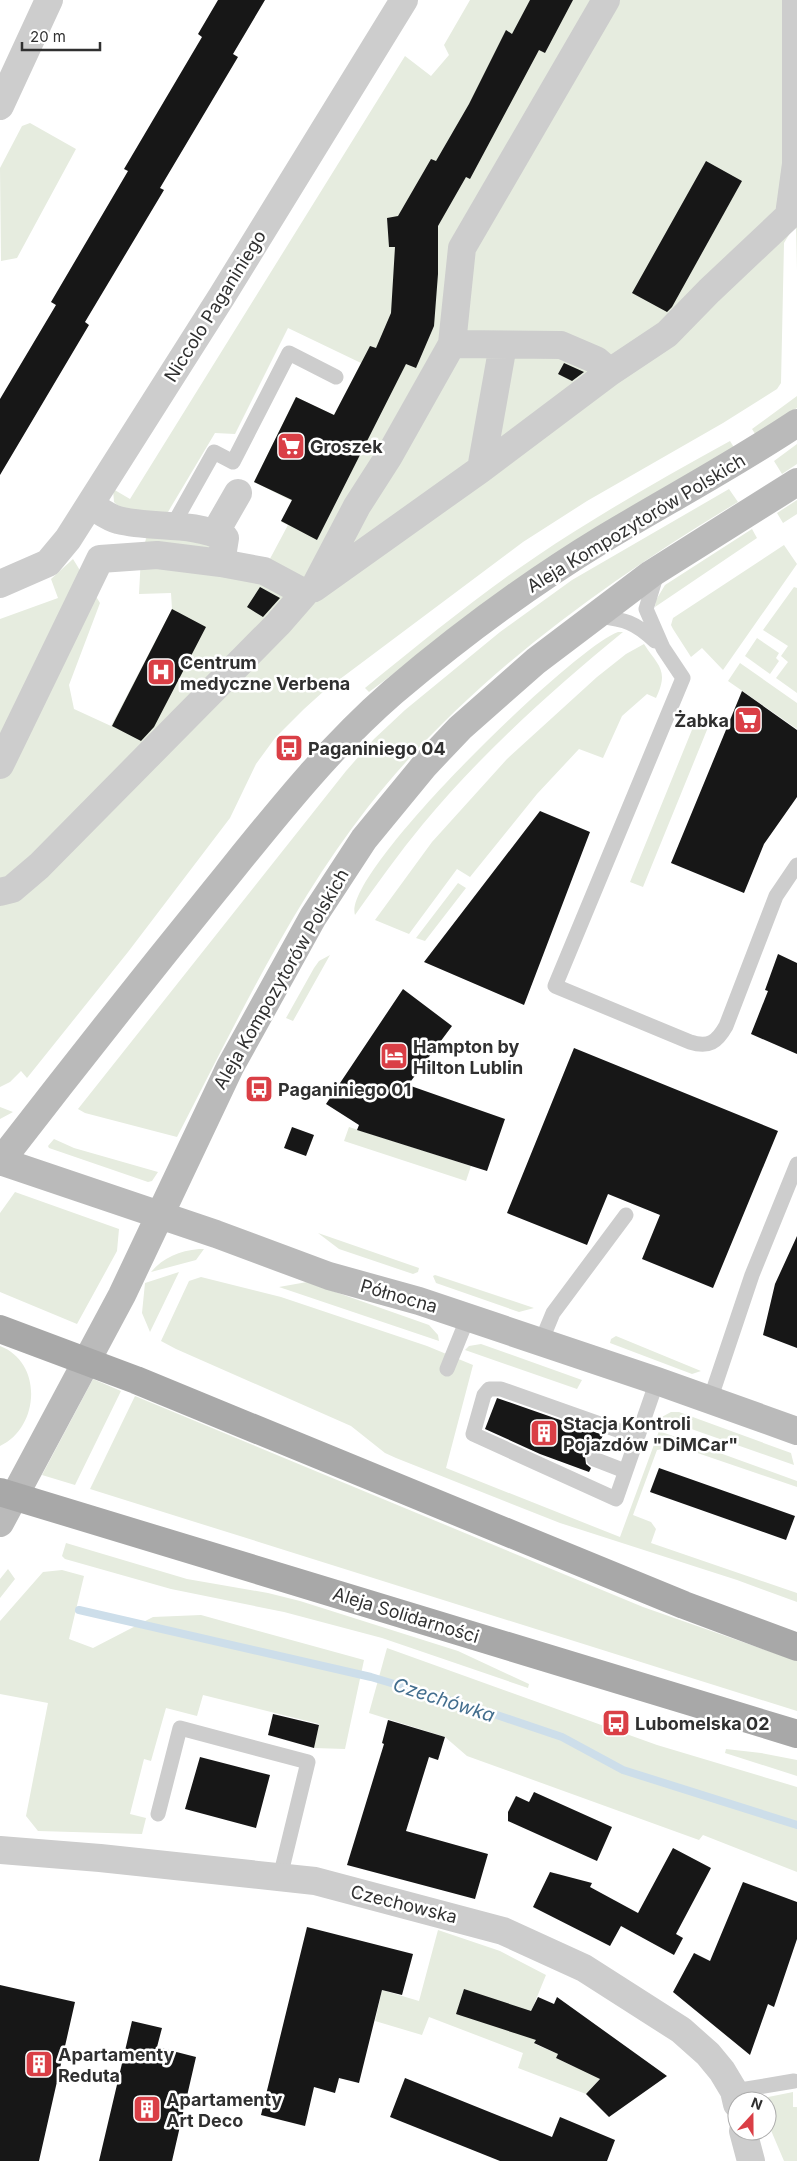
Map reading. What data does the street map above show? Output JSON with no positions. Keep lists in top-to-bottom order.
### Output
{
  "streets": {
    "main road": ["Aleja Solidarności"],
    "street": [
      "Niccolo Paganiniego",
      "Aleja Kompozytorów Polskich",
      "Północna",
      "Czechowska"
    ]
  },
  "crossings": [
    ["Aleja Kompozytorów Polskich", "Północna"],
    ["Aleja Kompozytorów Polskich", "Aleja Solidarności"]
  ],
  "water": ["Czechówka"],
  "places": {
    "supermarket": ["Groszek", "Żabka"],
    "hospital": ["Centrum medyczne Verbena"],
    "bus stop": ["Paganiniego 04", "Paganiniego 01", "Lubomelska 02"],
    "hotel": ["Hampton by Hilton Lublin"],
    "building": ["Stacja Kontroli Pojazdów \"DiMCar\"", "Apartamenty Reduta", "Apartamenty Art Deco"]
  },
  "scale_bar": "20 m",
  "north": "top"
}
